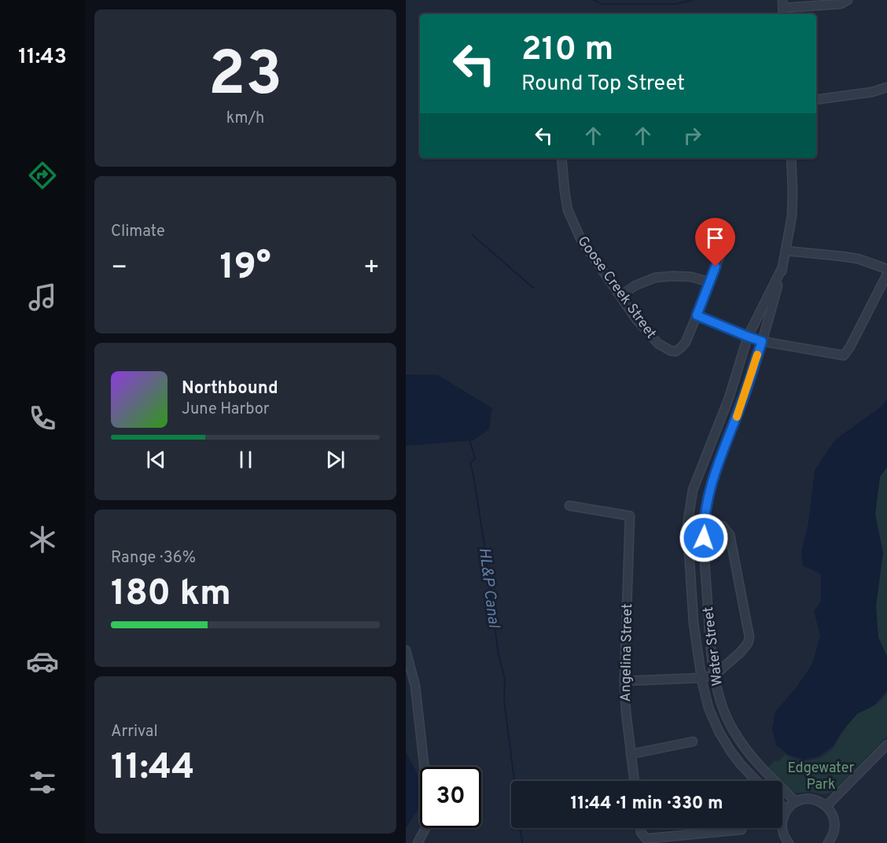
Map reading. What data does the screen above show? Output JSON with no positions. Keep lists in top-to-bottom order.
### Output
{
  "streets": {
    "street": ["Goose Creek Street", "Water Street", "Angelina Street"]
  },
  "water": ["HL&P Canal"],
  "parks": ["Edgewater Park"],
  "page": {
    "tabs": "11:43",
    "tile": [
      ["23", "km/h"],
      "Climate",
      ["Range · 36%", "180 km"],
      ["Arrival", "11:44"]
    ],
    "turn": ["210 m", "Round Top Street"],
    "heat": ["−", "19°", "+"],
    "song": ["Northbound", "June Harbor"],
    "limit": "30",
    "trip": "11:44 · 1 min · 330 m"
  }
}
